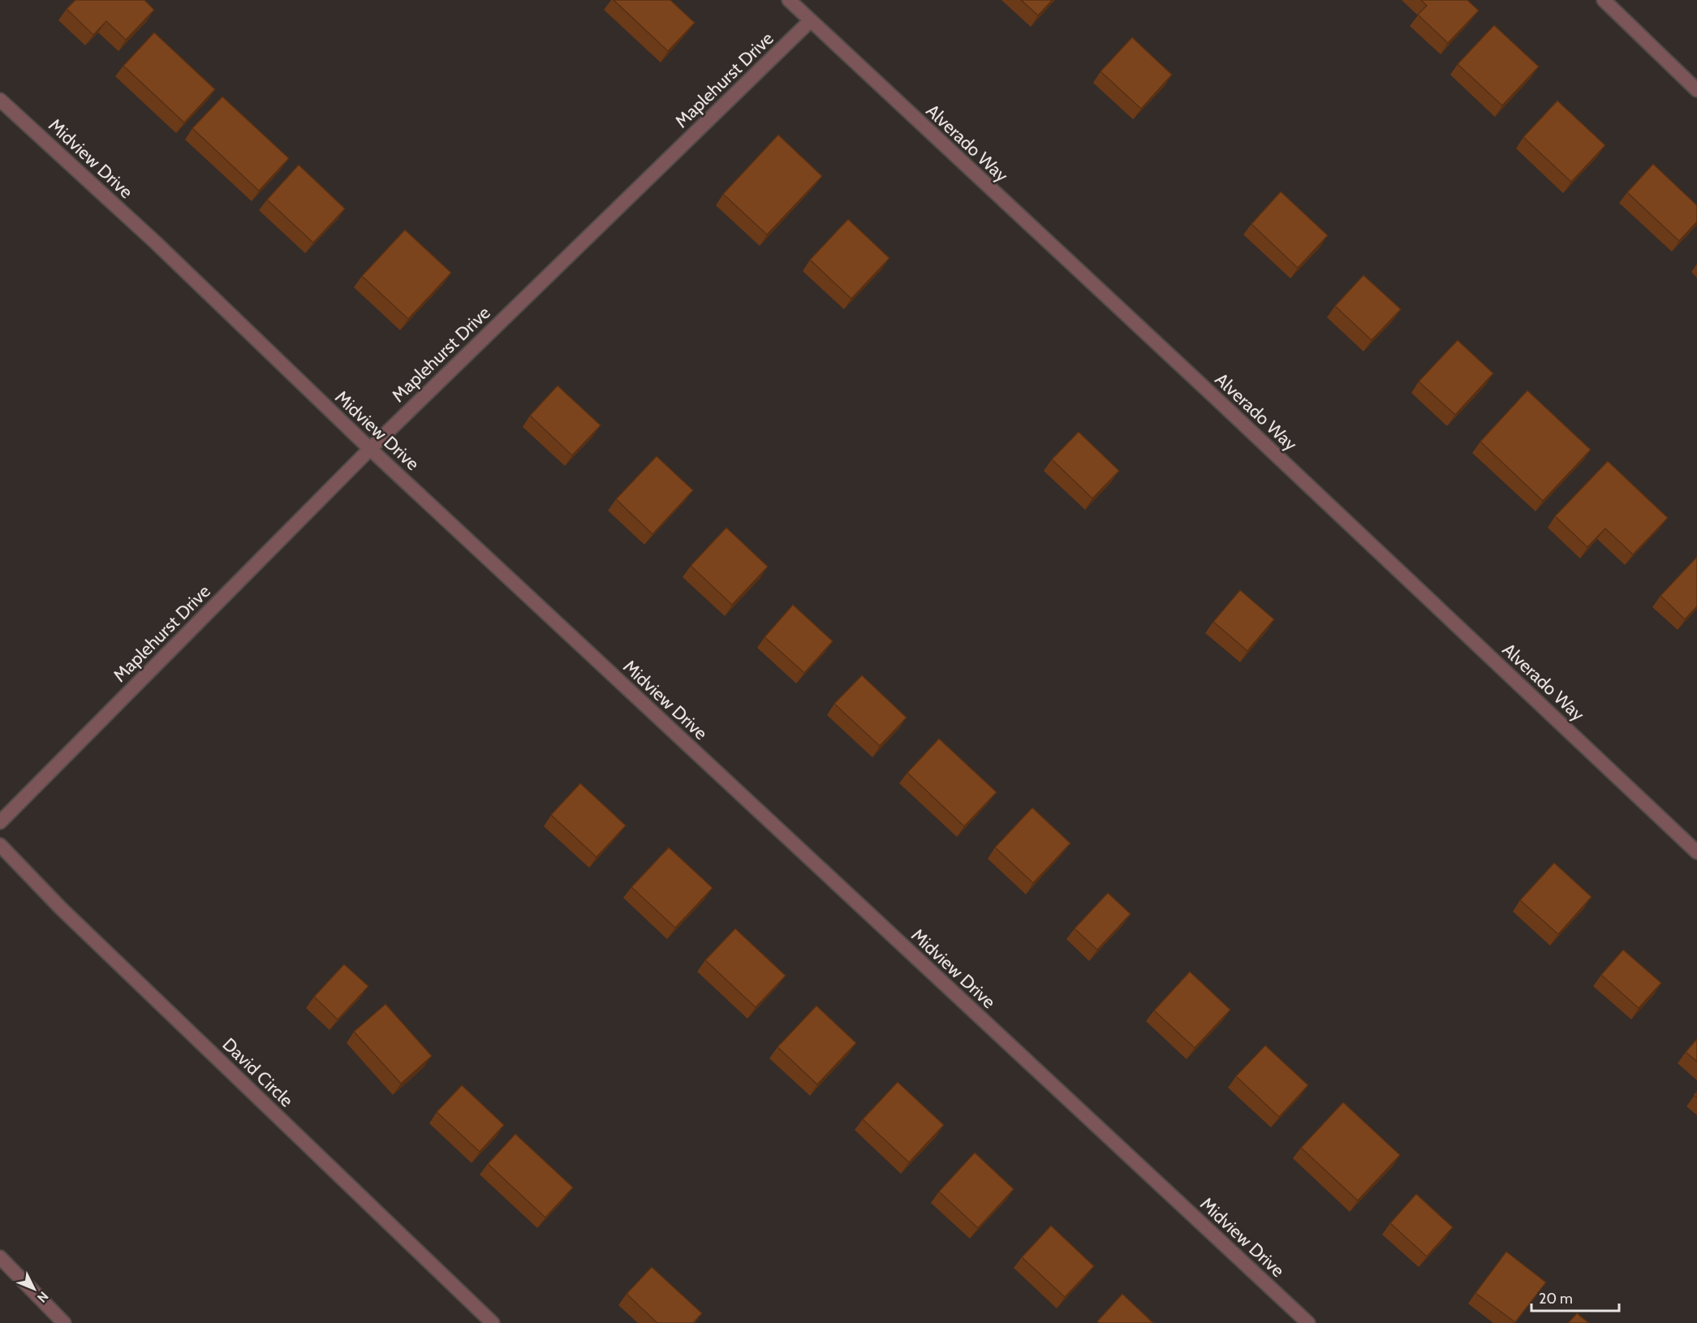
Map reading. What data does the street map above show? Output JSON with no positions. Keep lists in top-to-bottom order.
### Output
{
  "streets": {
    "street": [
      "Maplehurst Drive",
      "Alverado Way",
      "Midview Drive",
      "David Circle"
    ]
  },
  "crossings": [
    ["Maplehurst Drive", "Alverado Way"],
    ["Maplehurst Drive", "Midview Drive"]
  ],
  "scale_bar": "20 m",
  "north": "bottom right"
}
